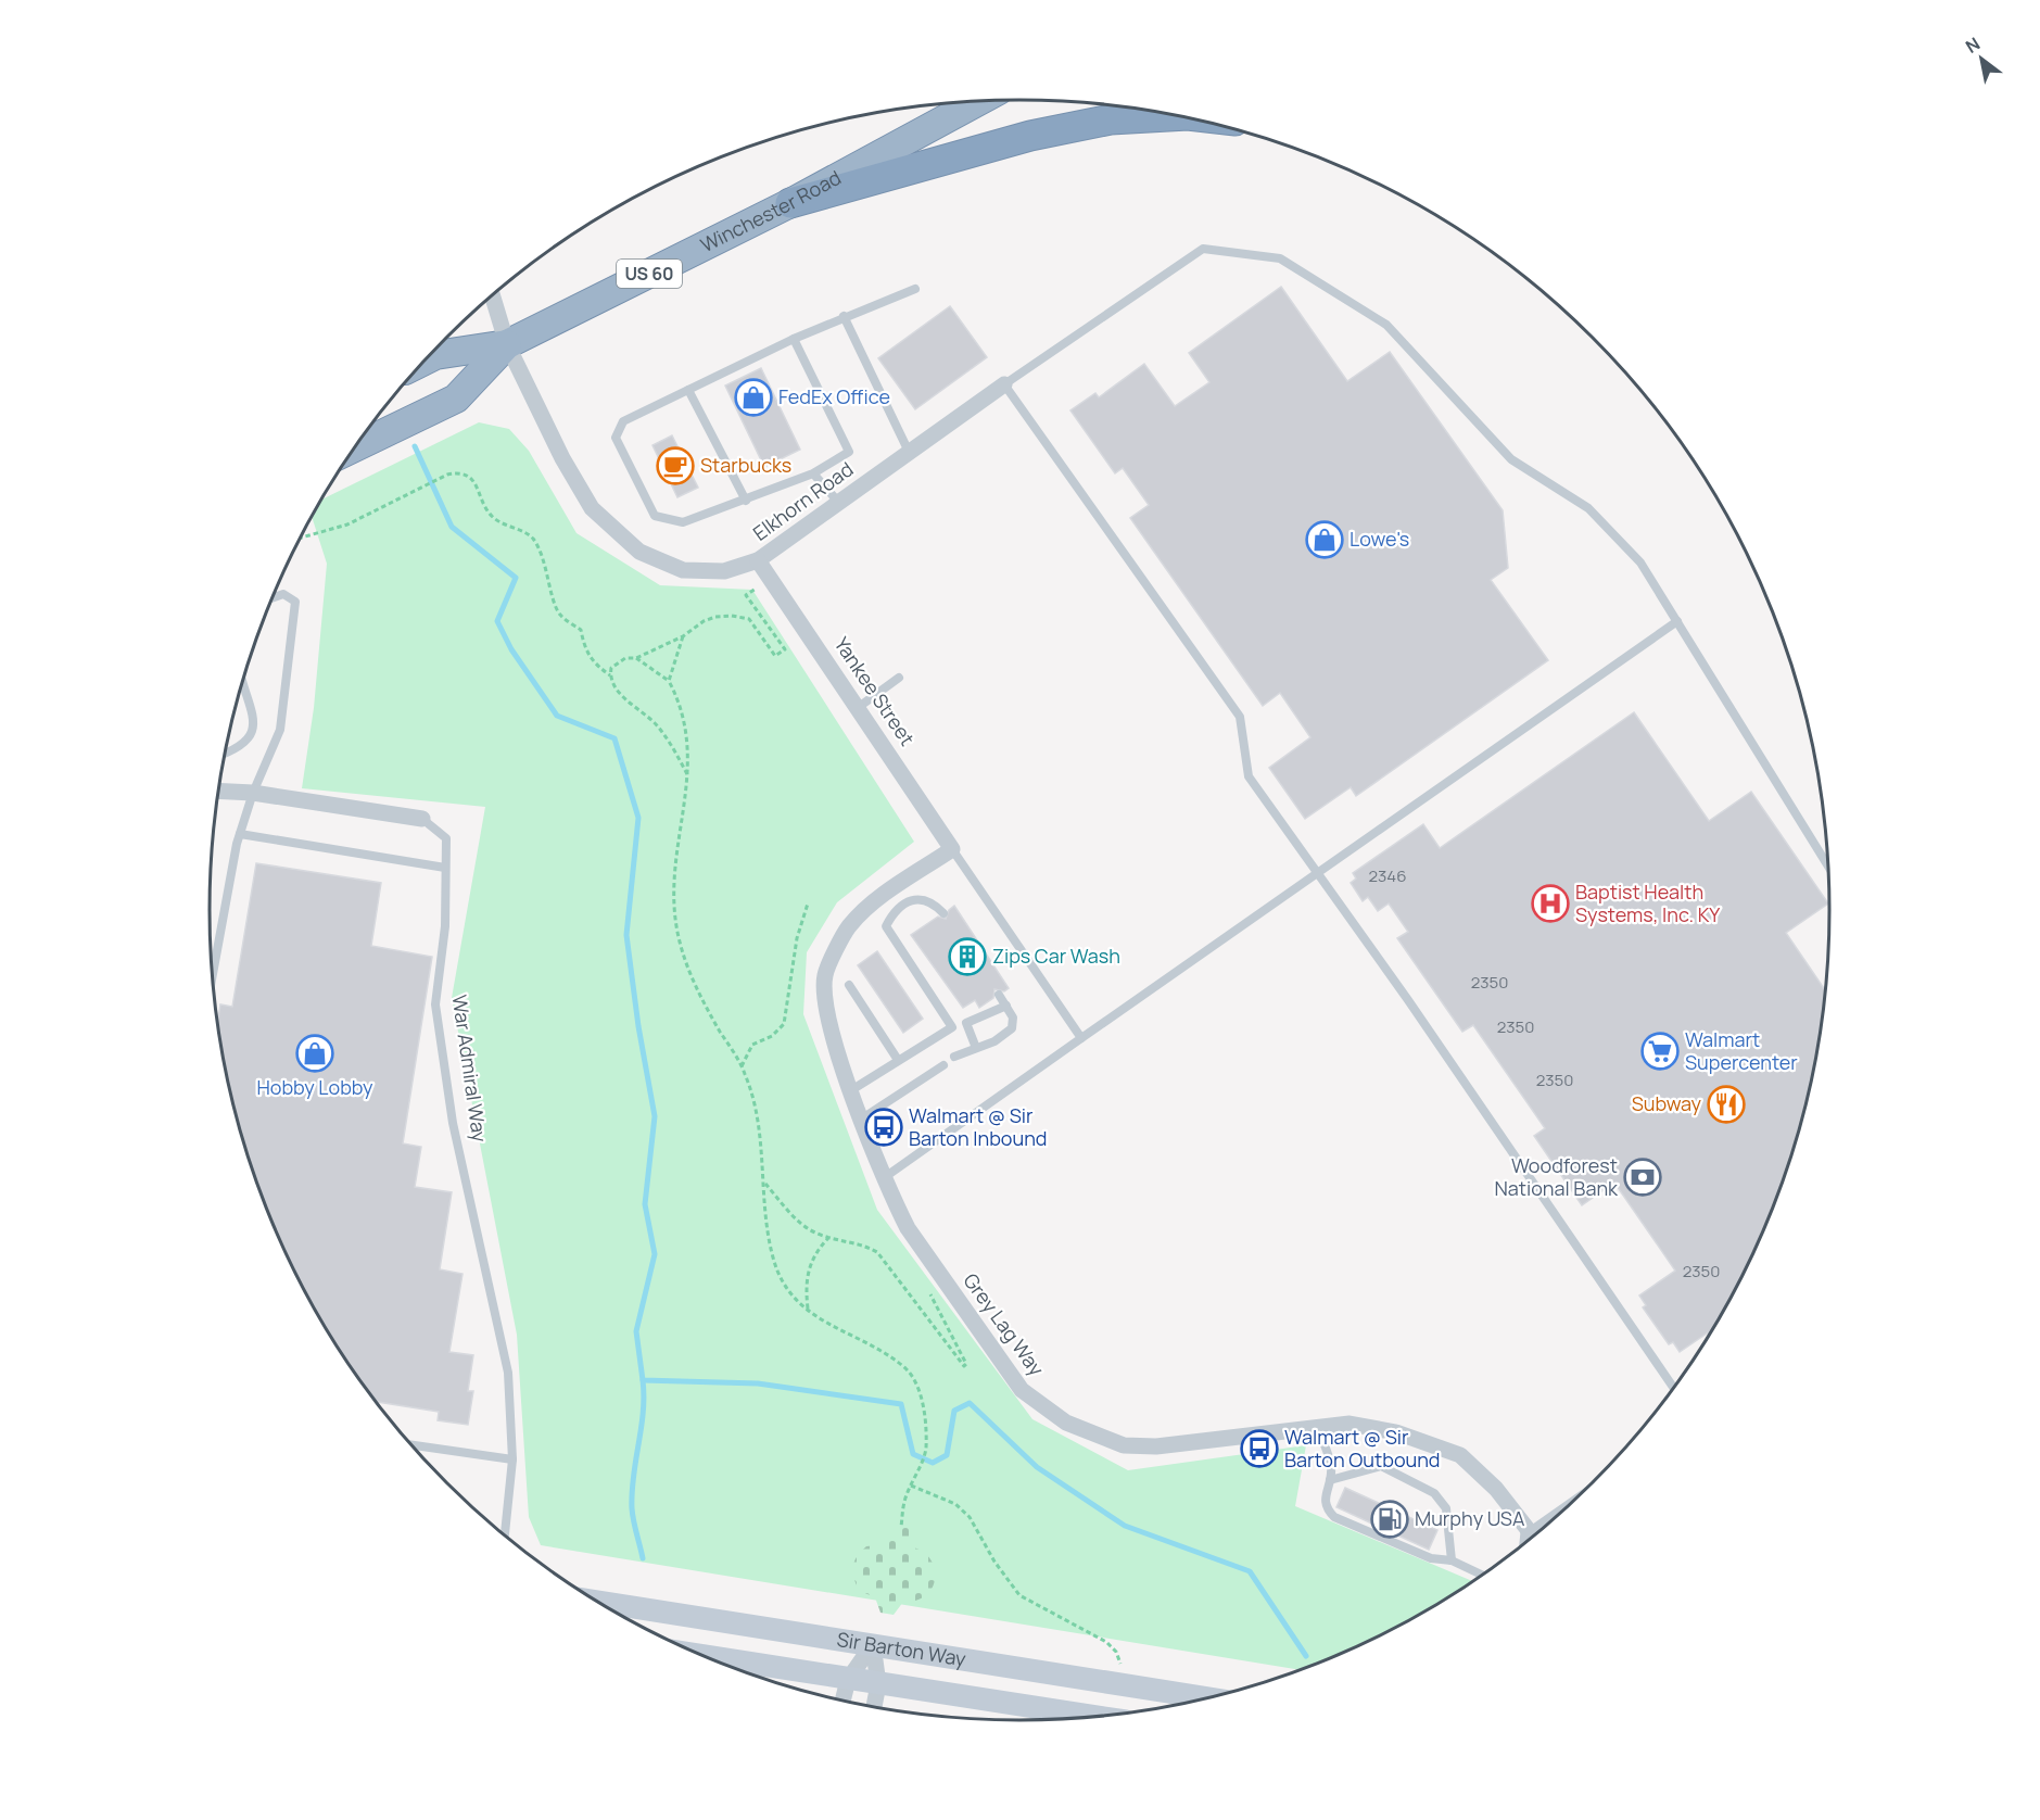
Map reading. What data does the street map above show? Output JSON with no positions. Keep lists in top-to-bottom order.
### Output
{
  "streets": {
    "highway": ["Winchester Road", "US 60"],
    "main road": ["Sir Barton Way"],
    "street": [
      "Elkhorn Road",
      "Yankee Street",
      "War Admiral Way",
      "Grey Lag Way"
    ]
  },
  "crossings": [
    ["Winchester Road", "Elkhorn Road"],
    ["Elkhorn Road", "Yankee Street"],
    ["Yankee Street", "Grey Lag Way"]
  ],
  "places": {
    "shop": ["FedEx Office", "Lowe's", "Hobby Lobby"],
    "cafe": ["Starbucks"],
    "hospital": ["Baptist Health Systems, Inc. KY"],
    "building": ["Zips Car Wash"],
    "supermarket": ["Walmart Supercenter"],
    "restaurant": ["Subway"],
    "bus stop": ["Walmart @ Sir Barton Inbound", "Walmart @ Sir Barton Outbound"],
    "bank": ["Woodforest National Bank"],
    "fuel station": ["Murphy USA"]
  },
  "house_numbers": [
    "2346",
    "2350",
    "2350",
    "2350",
    "2350"
  ],
  "north": "top left"
}
